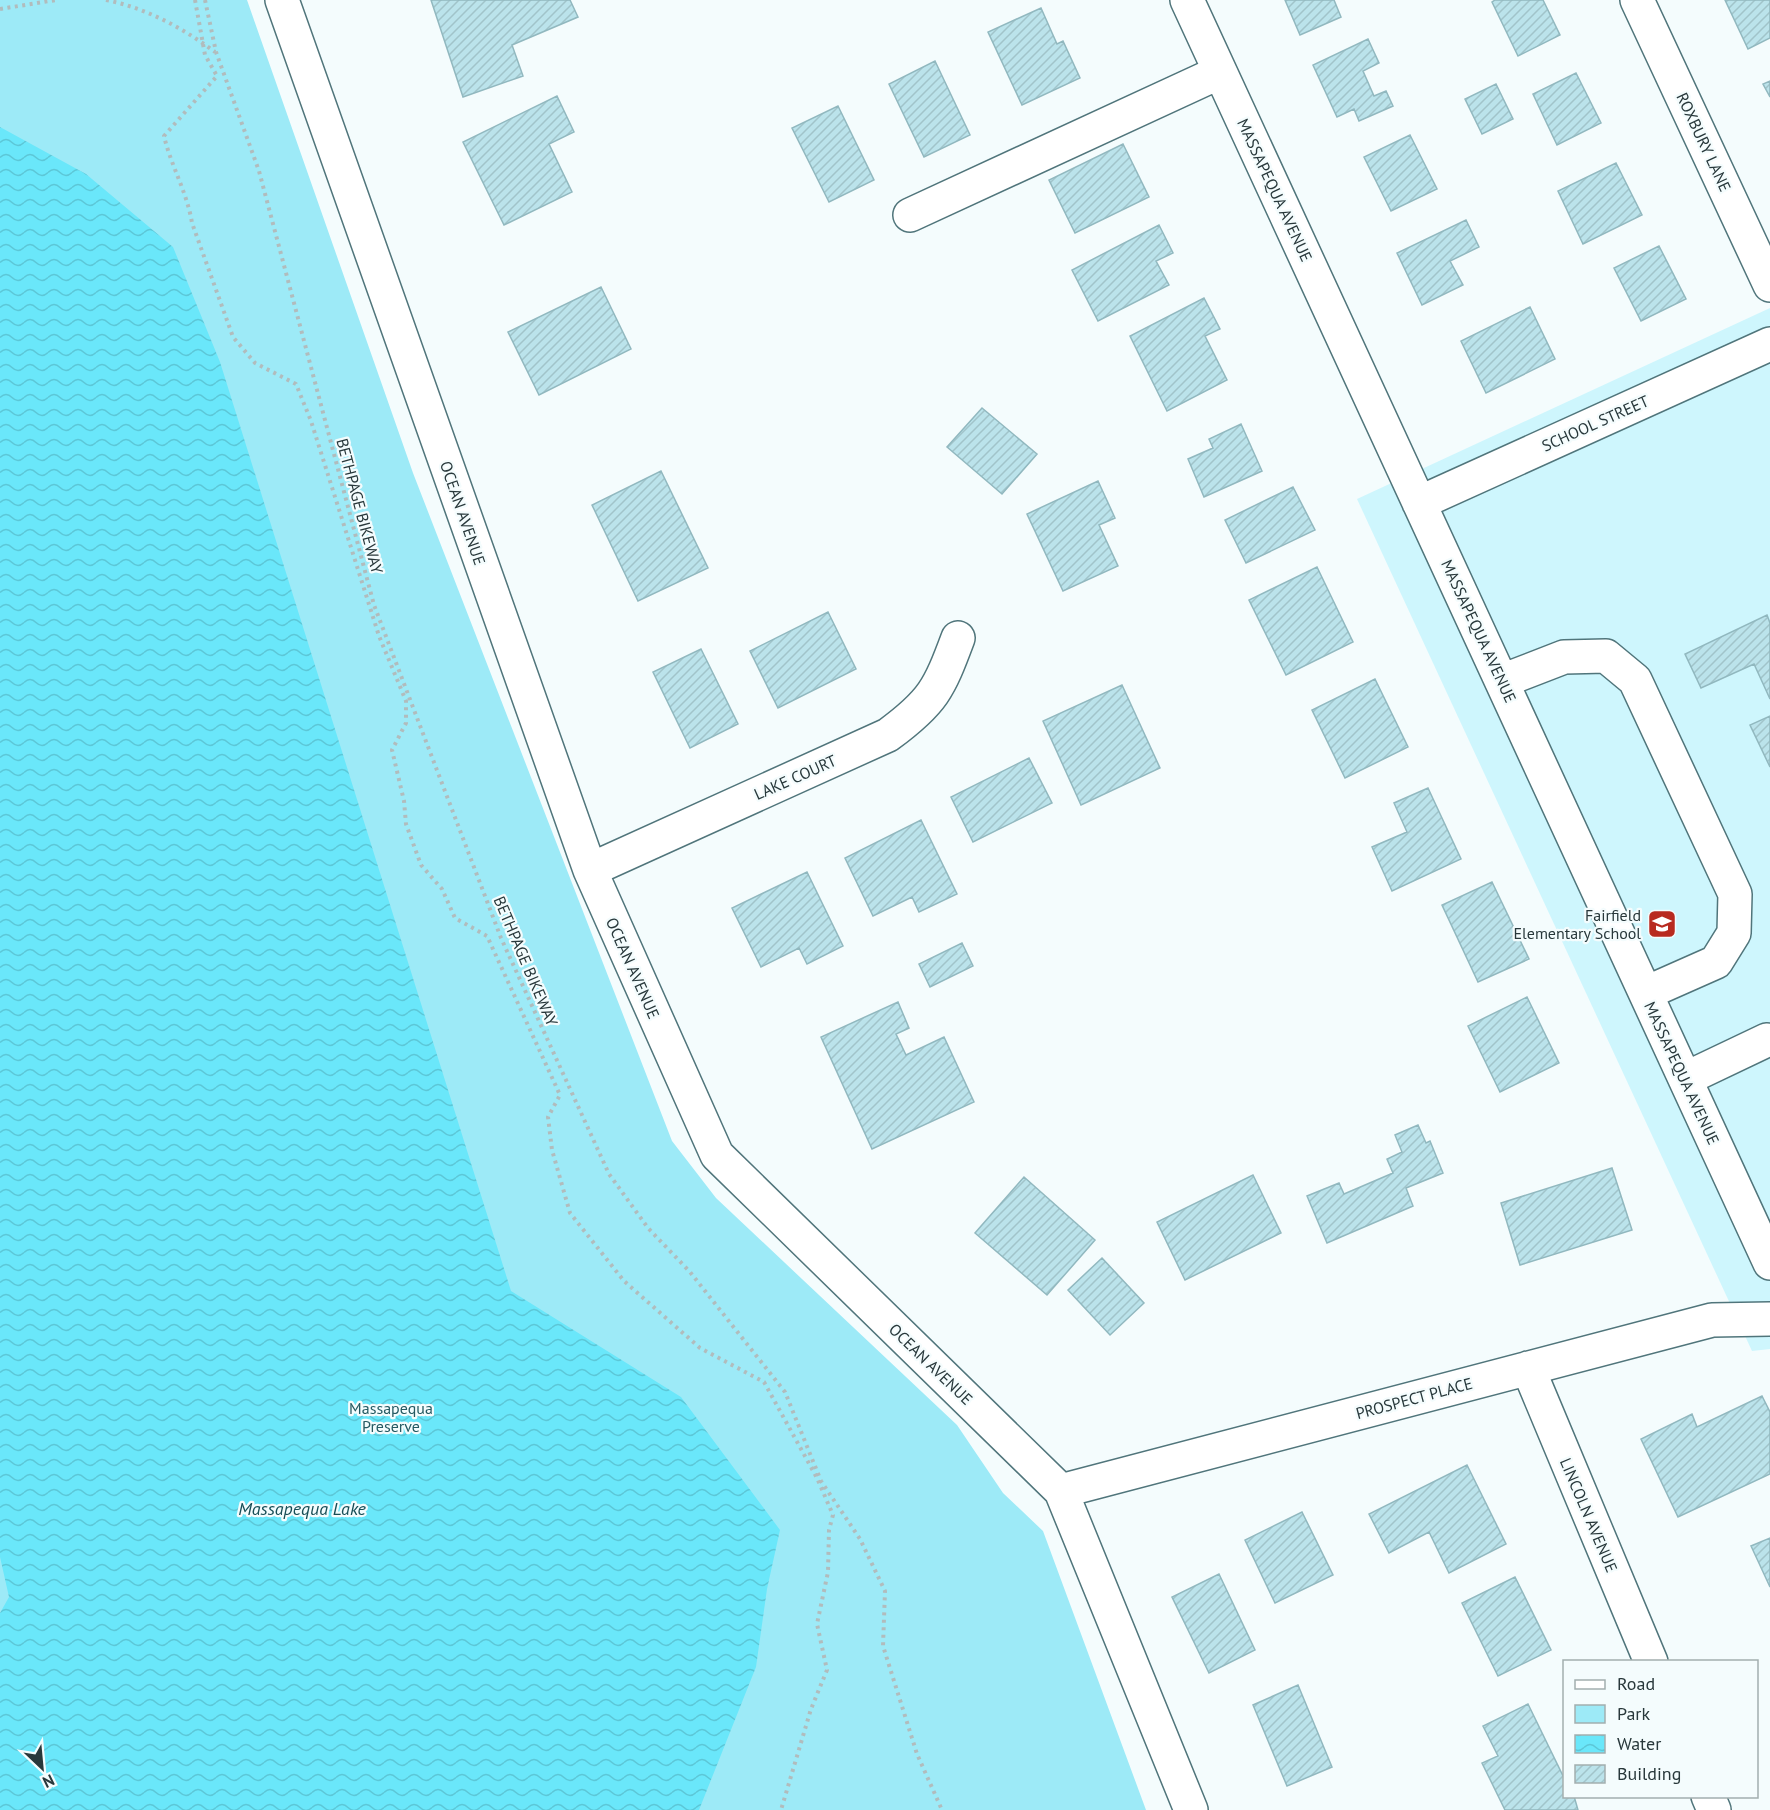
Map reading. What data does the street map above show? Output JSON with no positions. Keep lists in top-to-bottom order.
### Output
{
  "streets": {
    "street": [
      "ROXBURY LANE",
      "MASSAPEQUA AVENUE",
      "SCHOOL STREET",
      "OCEAN AVENUE",
      "LAKE COURT",
      "PROSPECT PLACE",
      "LINCOLN AVENUE"
    ],
    "path": ["BETHPAGE BIKEWAY"]
  },
  "crossings": [
    ["MASSAPEQUA AVENUE", "SCHOOL STREET"],
    ["OCEAN AVENUE", "LAKE COURT"],
    ["OCEAN AVENUE", "PROSPECT PLACE"],
    ["PROSPECT PLACE", "LINCOLN AVENUE"]
  ],
  "water": ["Massapequa Lake"],
  "parks": ["Massapequa Preserve"],
  "places": {
    "school or university": ["Fairfield Elementary School"]
  },
  "legend": [
    "Road",
    "Park",
    "Water",
    "Building"
  ],
  "north": "bottom right"
}
